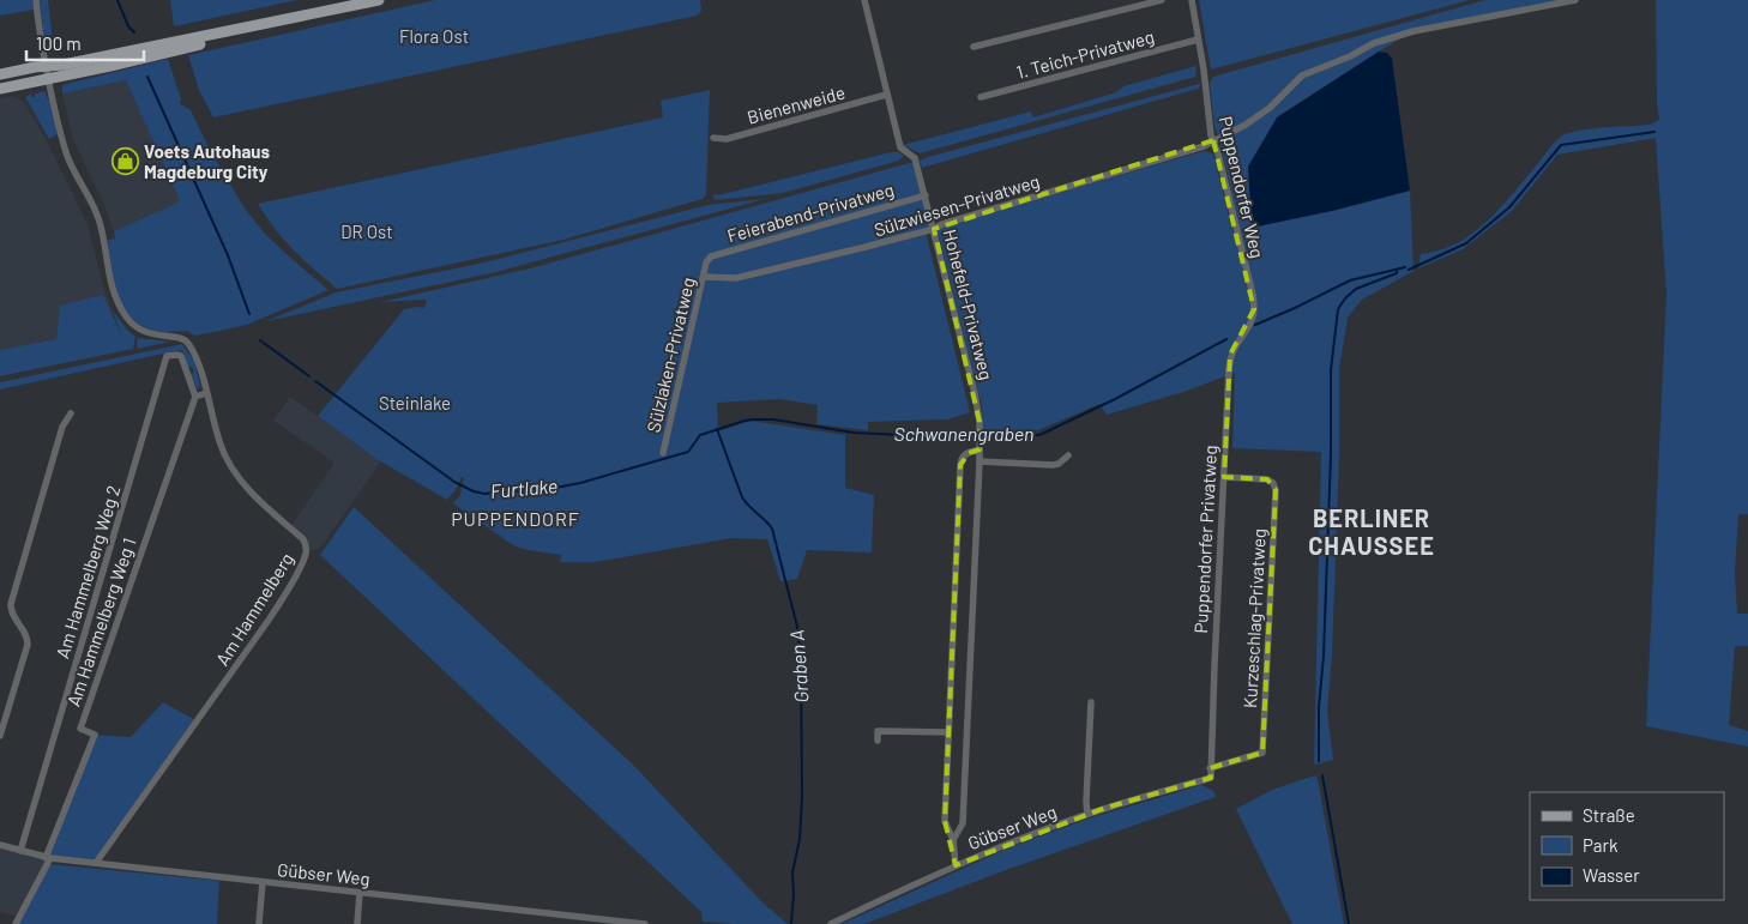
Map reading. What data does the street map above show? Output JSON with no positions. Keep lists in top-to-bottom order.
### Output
{
  "streets": {
    "street": [
      "1. Teich-Privatweg",
      "Bienenweide",
      "Puppendorfer Weg",
      "Sülzwiesen-Privatweg",
      "Feierabend-Privatweg",
      "Hohefeld-Privatweg",
      "Sülzlaken-Privatweg",
      "Puppendorfer Privatweg",
      "Am Hammelberg Weg 2",
      "Am Hammelberg",
      "Kurzeschlag-Privatweg",
      "Am Hammelberg Weg 1",
      "Gübser Weg"
    ]
  },
  "crossings": [
    ["1. Teich-Privatweg", "Puppendorfer Weg"],
    ["Bienenweide", "Hohefeld-Privatweg"],
    ["Puppendorfer Weg", "Sülzwiesen-Privatweg"],
    ["Puppendorfer Weg", "Puppendorfer Privatweg"],
    ["Sülzwiesen-Privatweg", "Hohefeld-Privatweg"],
    ["Sülzwiesen-Privatweg", "Sülzlaken-Privatweg"],
    ["Feierabend-Privatweg", "Hohefeld-Privatweg"],
    ["Feierabend-Privatweg", "Sülzlaken-Privatweg"],
    ["Hohefeld-Privatweg", "Gübser Weg"],
    ["Puppendorfer Privatweg", "Kurzeschlag-Privatweg"],
    ["Puppendorfer Privatweg", "Gübser Weg"],
    ["Am Hammelberg Weg 2", "Am Hammelberg Weg 1"],
    ["Am Hammelberg Weg 2", "Gübser Weg"],
    ["Am Hammelberg", "Gübser Weg"],
    ["Am Hammelberg Weg 1", "Gübser Weg"]
  ],
  "districts": ["PUPPENDORF", "BERLINER CHAUSSEE"],
  "water": ["Schwanengraben", "Furtlake", "Graben A"],
  "parks": ["Flora Ost", "DR Ost", "Steinlake"],
  "places": {
    "shop": ["Voets Autohaus Magdeburg City"]
  },
  "legend": ["Straße", "Park", "Wasser"],
  "scale_bar": "100 m"
}
